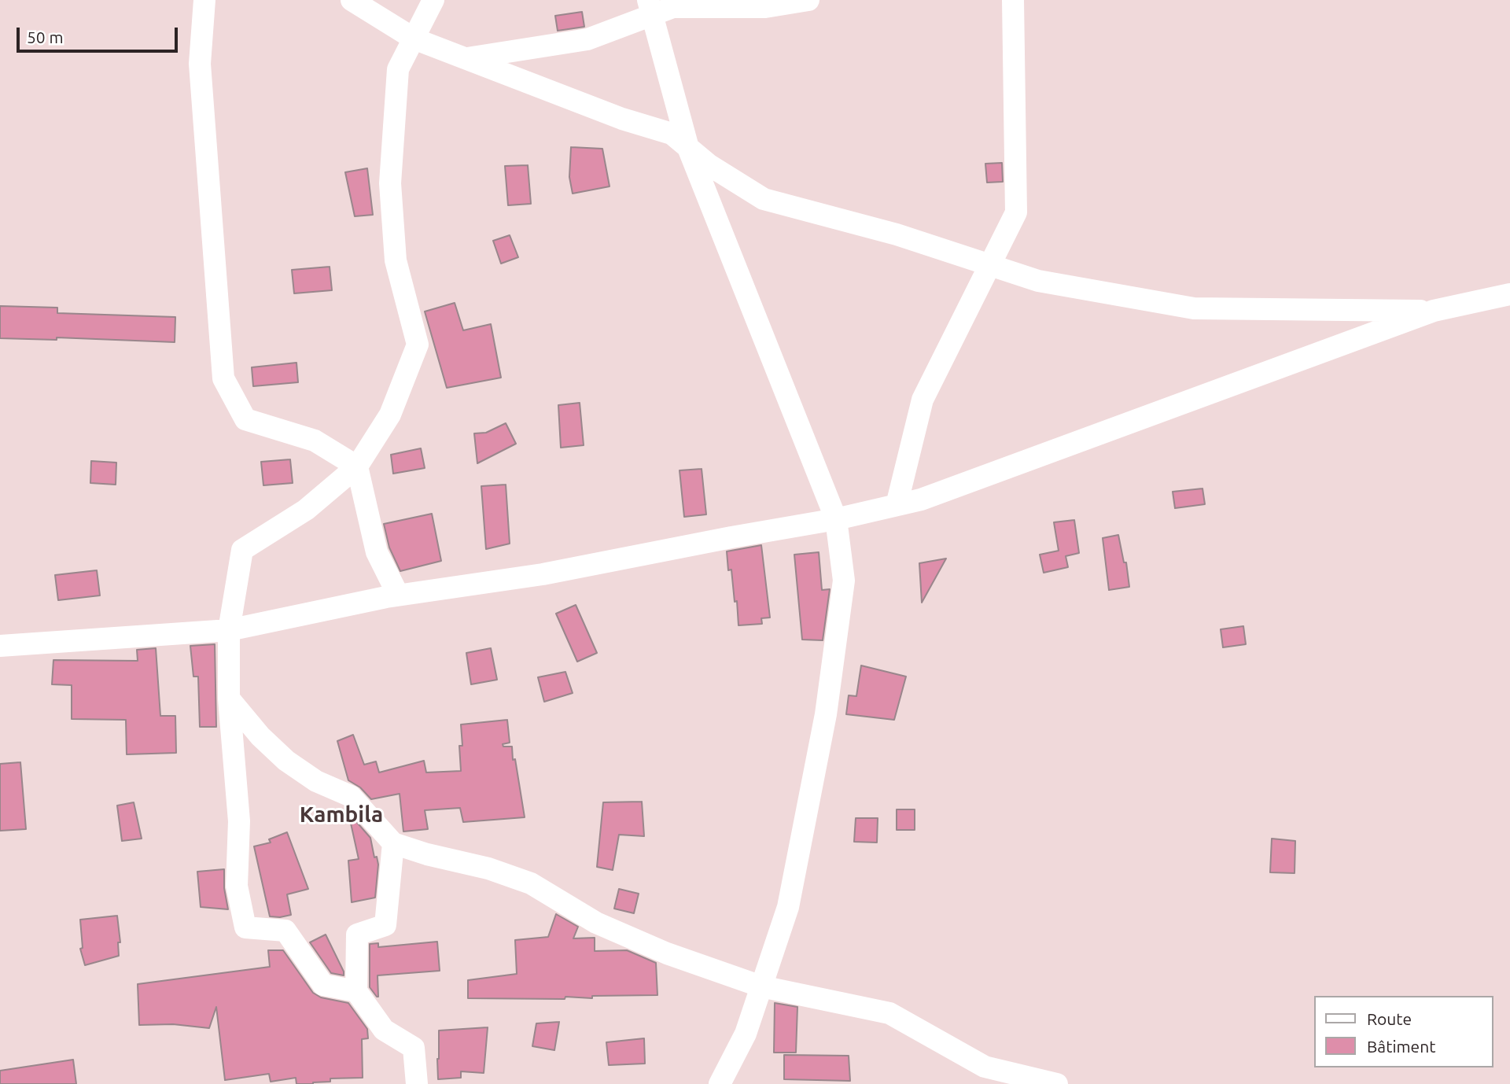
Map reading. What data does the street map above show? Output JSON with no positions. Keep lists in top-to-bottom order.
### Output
{
  "districts": ["Kambila"],
  "legend": ["Route", "Bâtiment"],
  "scale_bar": "50 m"
}
